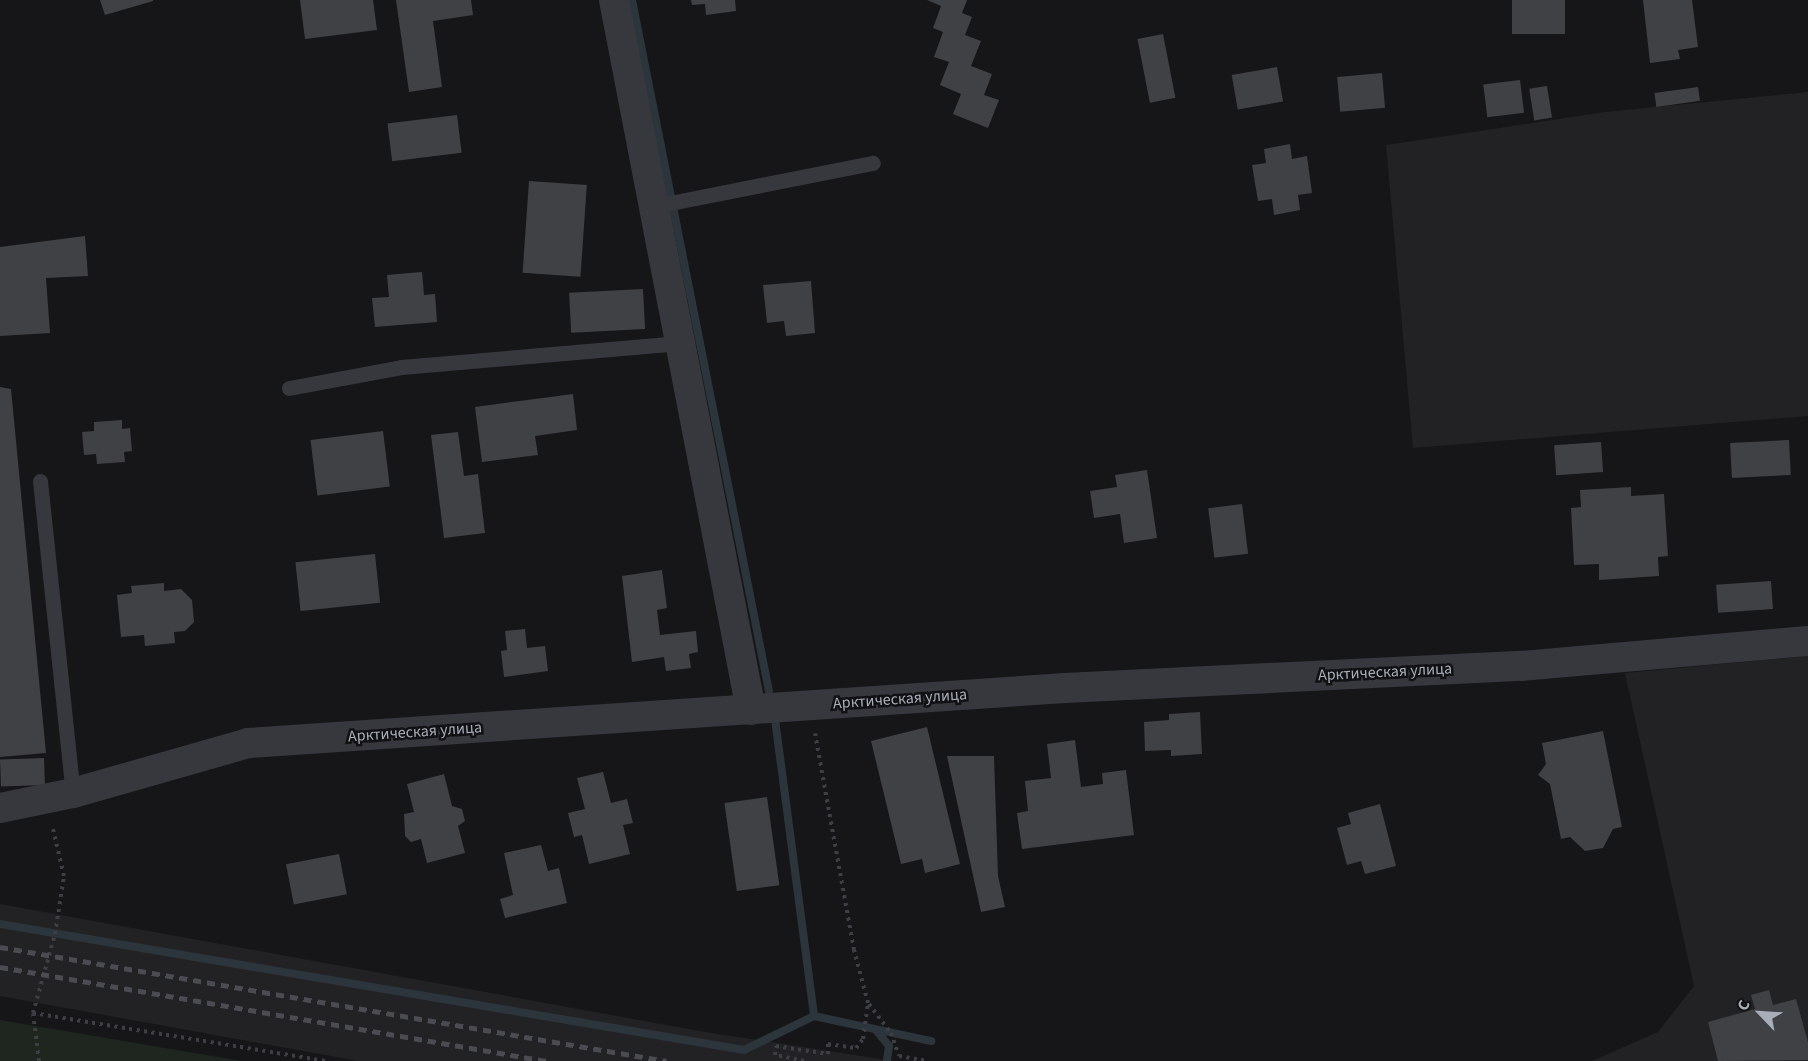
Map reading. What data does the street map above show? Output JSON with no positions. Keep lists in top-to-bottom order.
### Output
{
  "streets": {
    "street": ["Арктическая улица"]
  },
  "north": "top left"
}
